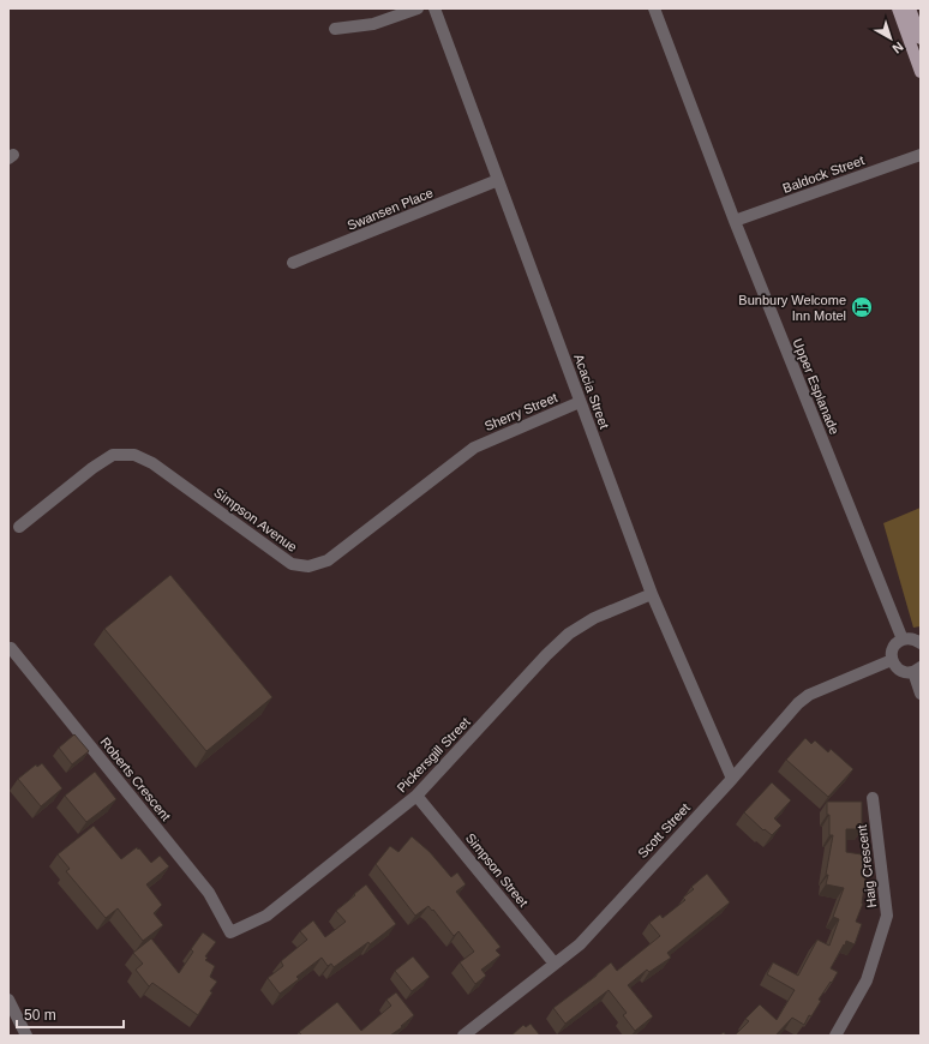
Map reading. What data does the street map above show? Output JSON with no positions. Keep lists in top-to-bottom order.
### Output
{
  "streets": {
    "street": [
      "Baldock Street",
      "Swansen Place",
      "Upper Esplanade",
      "Acacia Street",
      "Sherry Street",
      "Simpson Avenue",
      "Pickersgill Street",
      "Roberts Crescent",
      "Scott Street",
      "Haig Crescent",
      "Simpson Street"
    ]
  },
  "crossings": [
    ["Baldock Street", "Upper Esplanade"],
    ["Swansen Place", "Acacia Street"],
    ["Acacia Street", "Sherry Street"],
    ["Acacia Street", "Pickersgill Street"],
    ["Acacia Street", "Scott Street"],
    ["Sherry Street", "Simpson Avenue"],
    ["Pickersgill Street", "Roberts Crescent"],
    ["Pickersgill Street", "Simpson Street"],
    ["Scott Street", "Simpson Street"]
  ],
  "places": {
    "hotel": ["Bunbury Welcome Inn Motel"]
  },
  "scale_bar": "50 m",
  "north": "bottom right"
}
